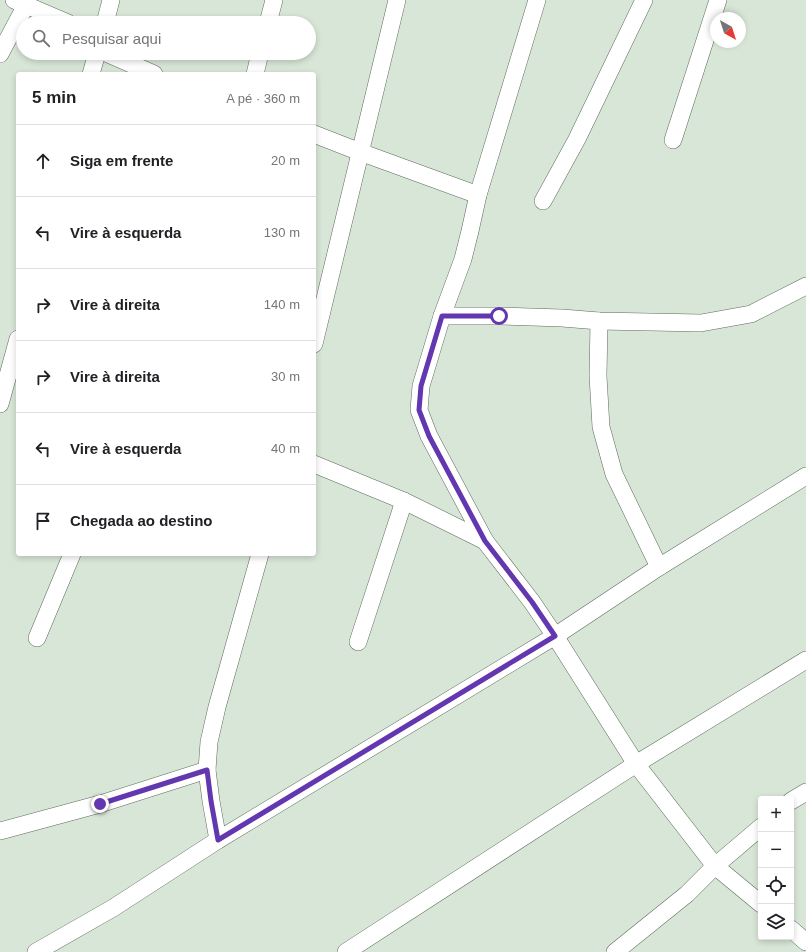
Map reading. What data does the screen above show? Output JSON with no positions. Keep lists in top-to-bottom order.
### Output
{
  "north": "bottom right",
  "page": {
    "search": "Pesquisar aqui",
    "heading": ["5 min", "A pé · 360 m"],
    "list": [
      ["Siga em frente", "20 m"],
      ["Vire à esquerda", "130 m"],
      ["Vire à direita", "140 m"],
      ["Vire à direita", "30 m"],
      ["Vire à esquerda", "40 m"],
      "Chegada ao destino"
    ],
    "map_buttons": ["+", "−"]
  }
}
